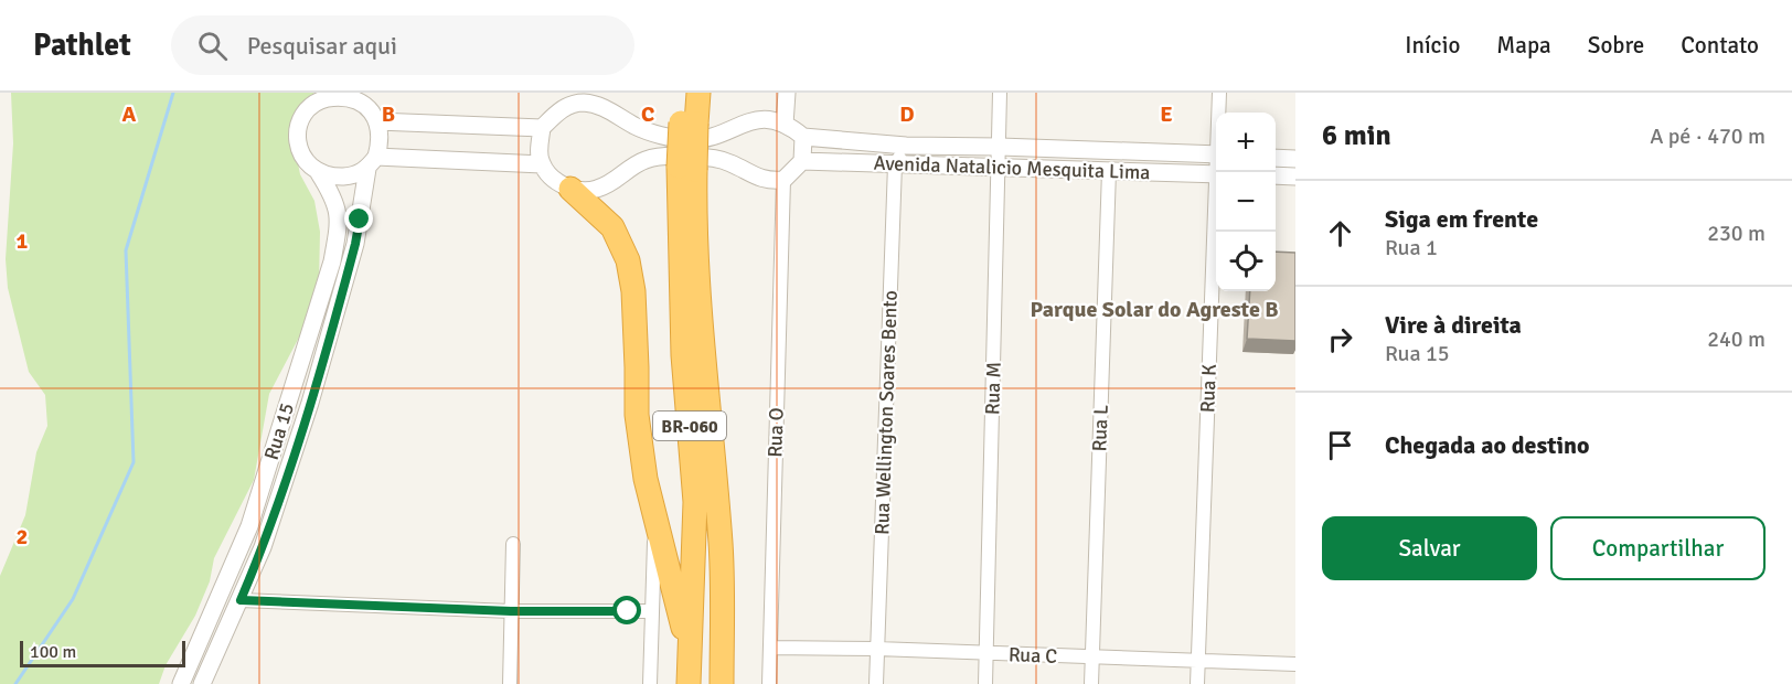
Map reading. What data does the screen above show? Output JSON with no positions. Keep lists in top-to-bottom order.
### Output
{
  "streets": {
    "highway": ["BR-060"],
    "street": [
      "Avenida Natalicio Mesquita Lima",
      "Rua M",
      "Rua K",
      "Rua Wellington Soares Bento",
      "Rua L",
      "Rua 15",
      "Rua O",
      "Rua C"
    ]
  },
  "crossings": [
    ["Avenida Natalicio Mesquita Lima", "Rua M"],
    ["Avenida Natalicio Mesquita Lima", "Rua Wellington Soares Bento"],
    ["Avenida Natalicio Mesquita Lima", "Rua L"],
    ["Rua M", "Rua C"],
    ["Rua K", "Rua C"],
    ["Rua Wellington Soares Bento", "Rua C"],
    ["Rua L", "Rua C"],
    ["Rua O", "Rua C"]
  ],
  "districts": ["Parque Solar do Agreste B"],
  "scale_bar": "100 m",
  "page": {
    "header": "Pathlet",
    "search": "Pesquisar aqui",
    "nav": [
      "Início",
      "Mapa",
      "Sobre",
      "Contato"
    ],
    "heading": ["6 min", "A pé · 470 m"],
    "map_buttons": ["+", "−"],
    "list": [
      ["Siga em frente", "Rua 1", "230 m"],
      ["Vire à direita", "Rua 15", "240 m"],
      "Chegada ao destino"
    ],
    "buttons": ["Salvar", "Compartilhar"],
    "scale": "100 m"
  },
  "grid": {
    "columns": [
      "A",
      "B",
      "C",
      "D",
      "E"
    ],
    "rows": ["1", "2"]
  }
}
